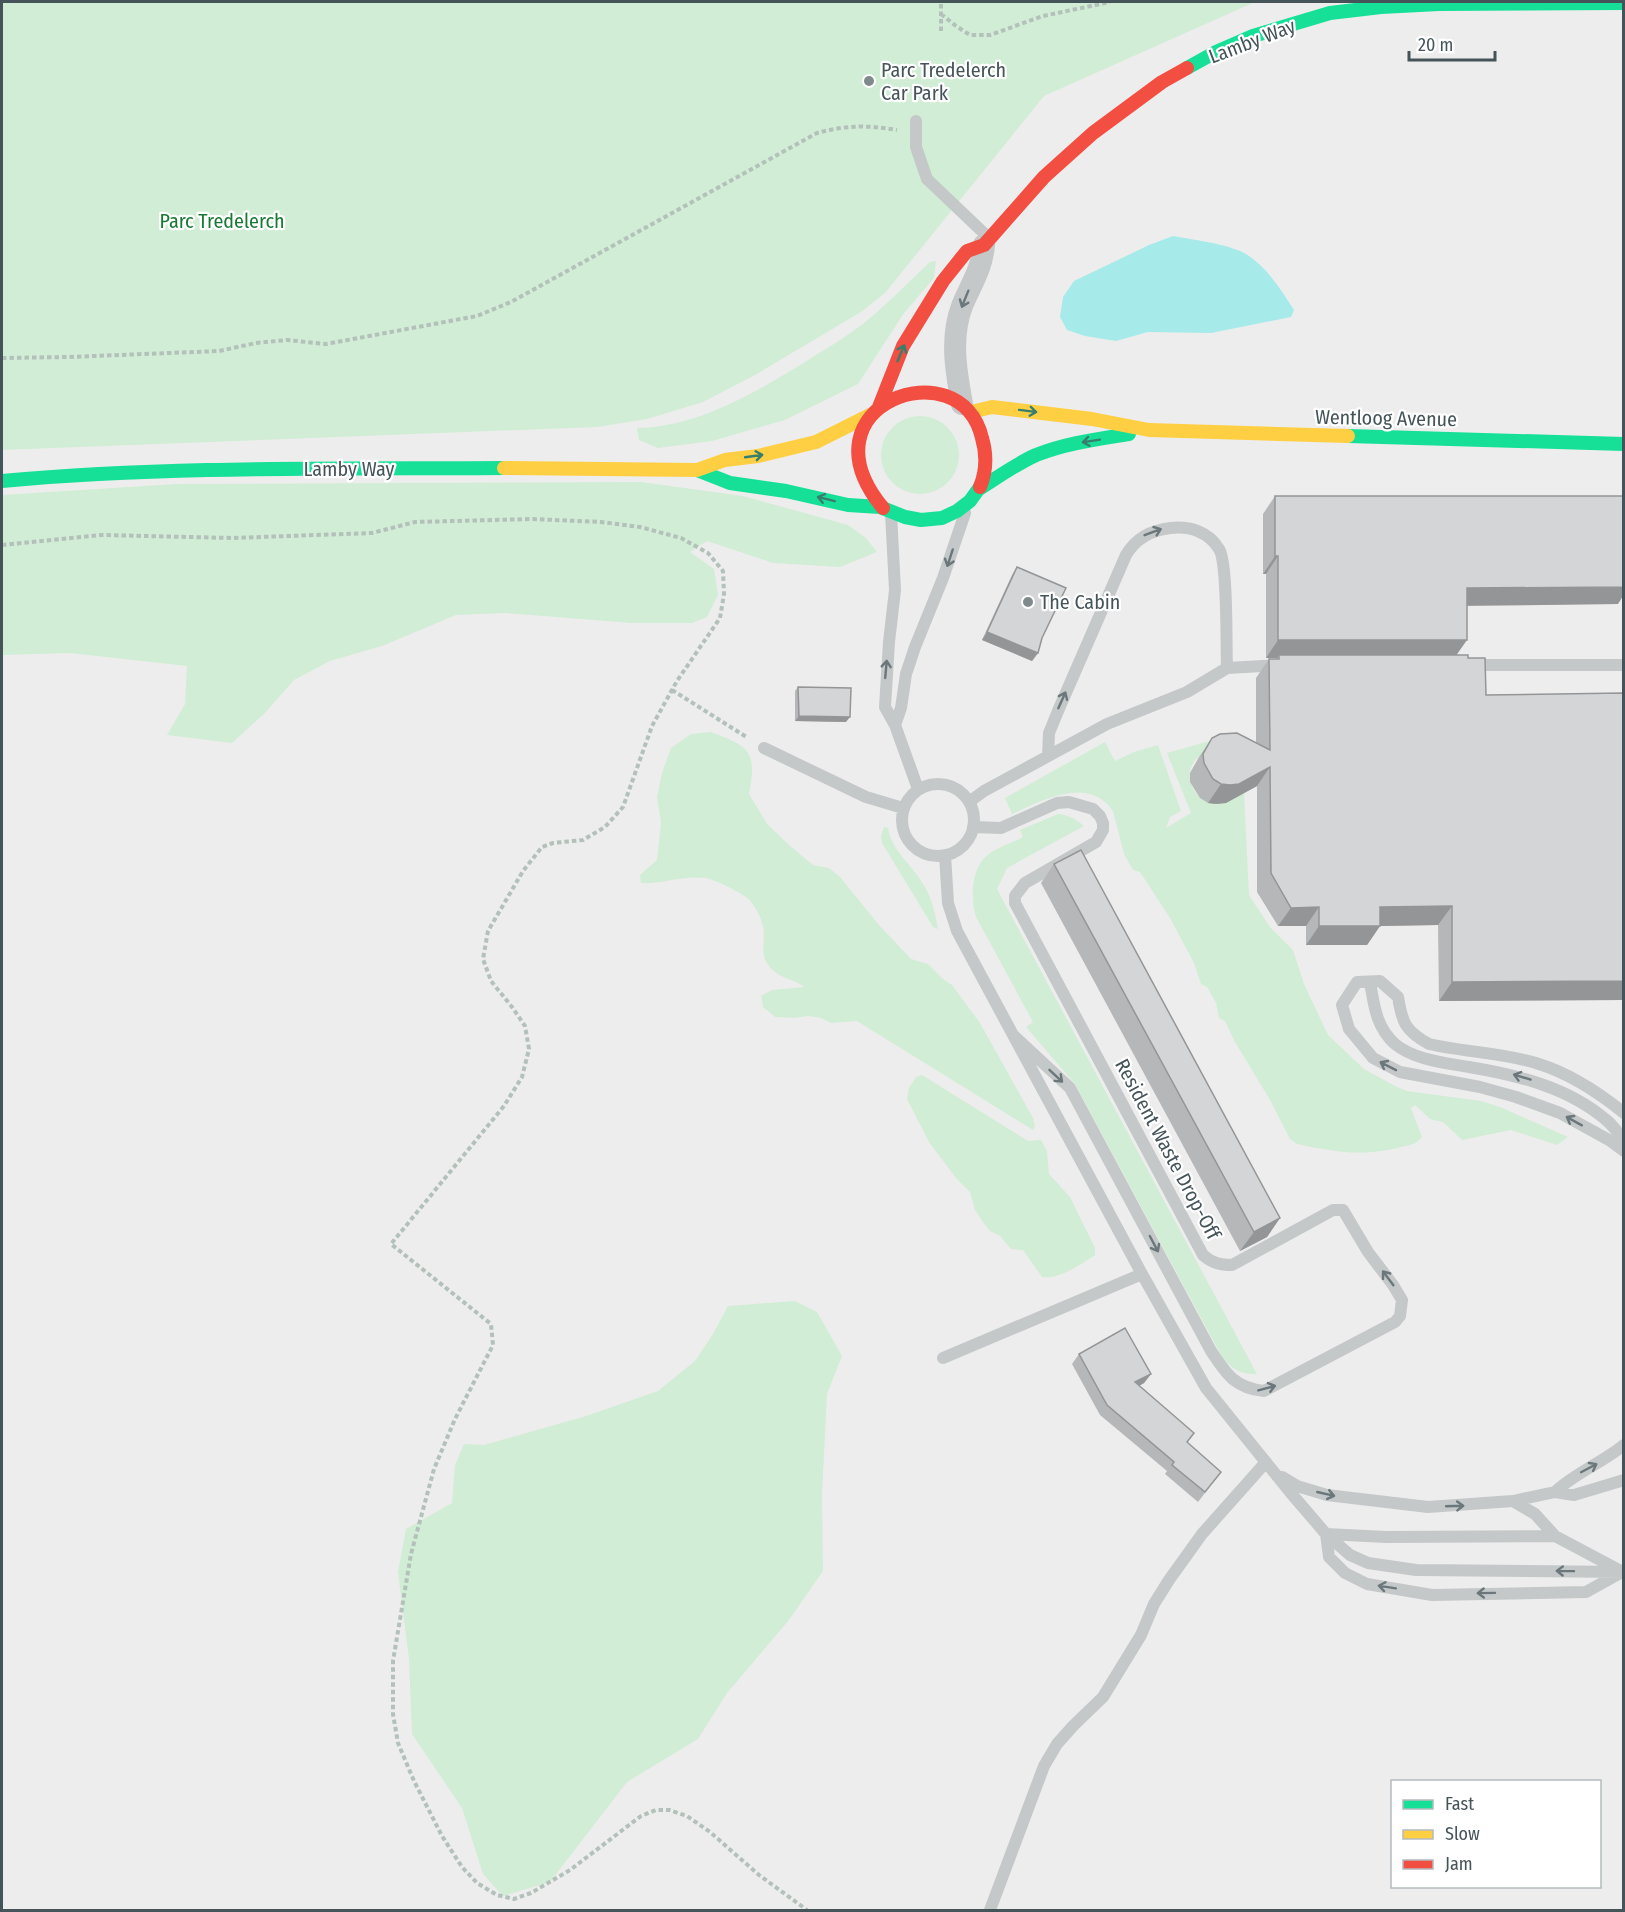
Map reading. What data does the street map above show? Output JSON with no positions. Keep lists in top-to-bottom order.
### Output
{
  "streets": {
    "street": ["Lamby Way", "Wentloog Avenue"],
    "lane": ["Resident Waste Drop-Off"]
  },
  "crossings": [
    ["Lamby Way", "Wentloog Avenue"]
  ],
  "parks": ["Parc Tredelerch"],
  "places": ["Parc Tredelerch Car Park", "The Cabin"],
  "legend": ["Fast", "Slow", "Jam"],
  "scale_bar": "20 m"
}
